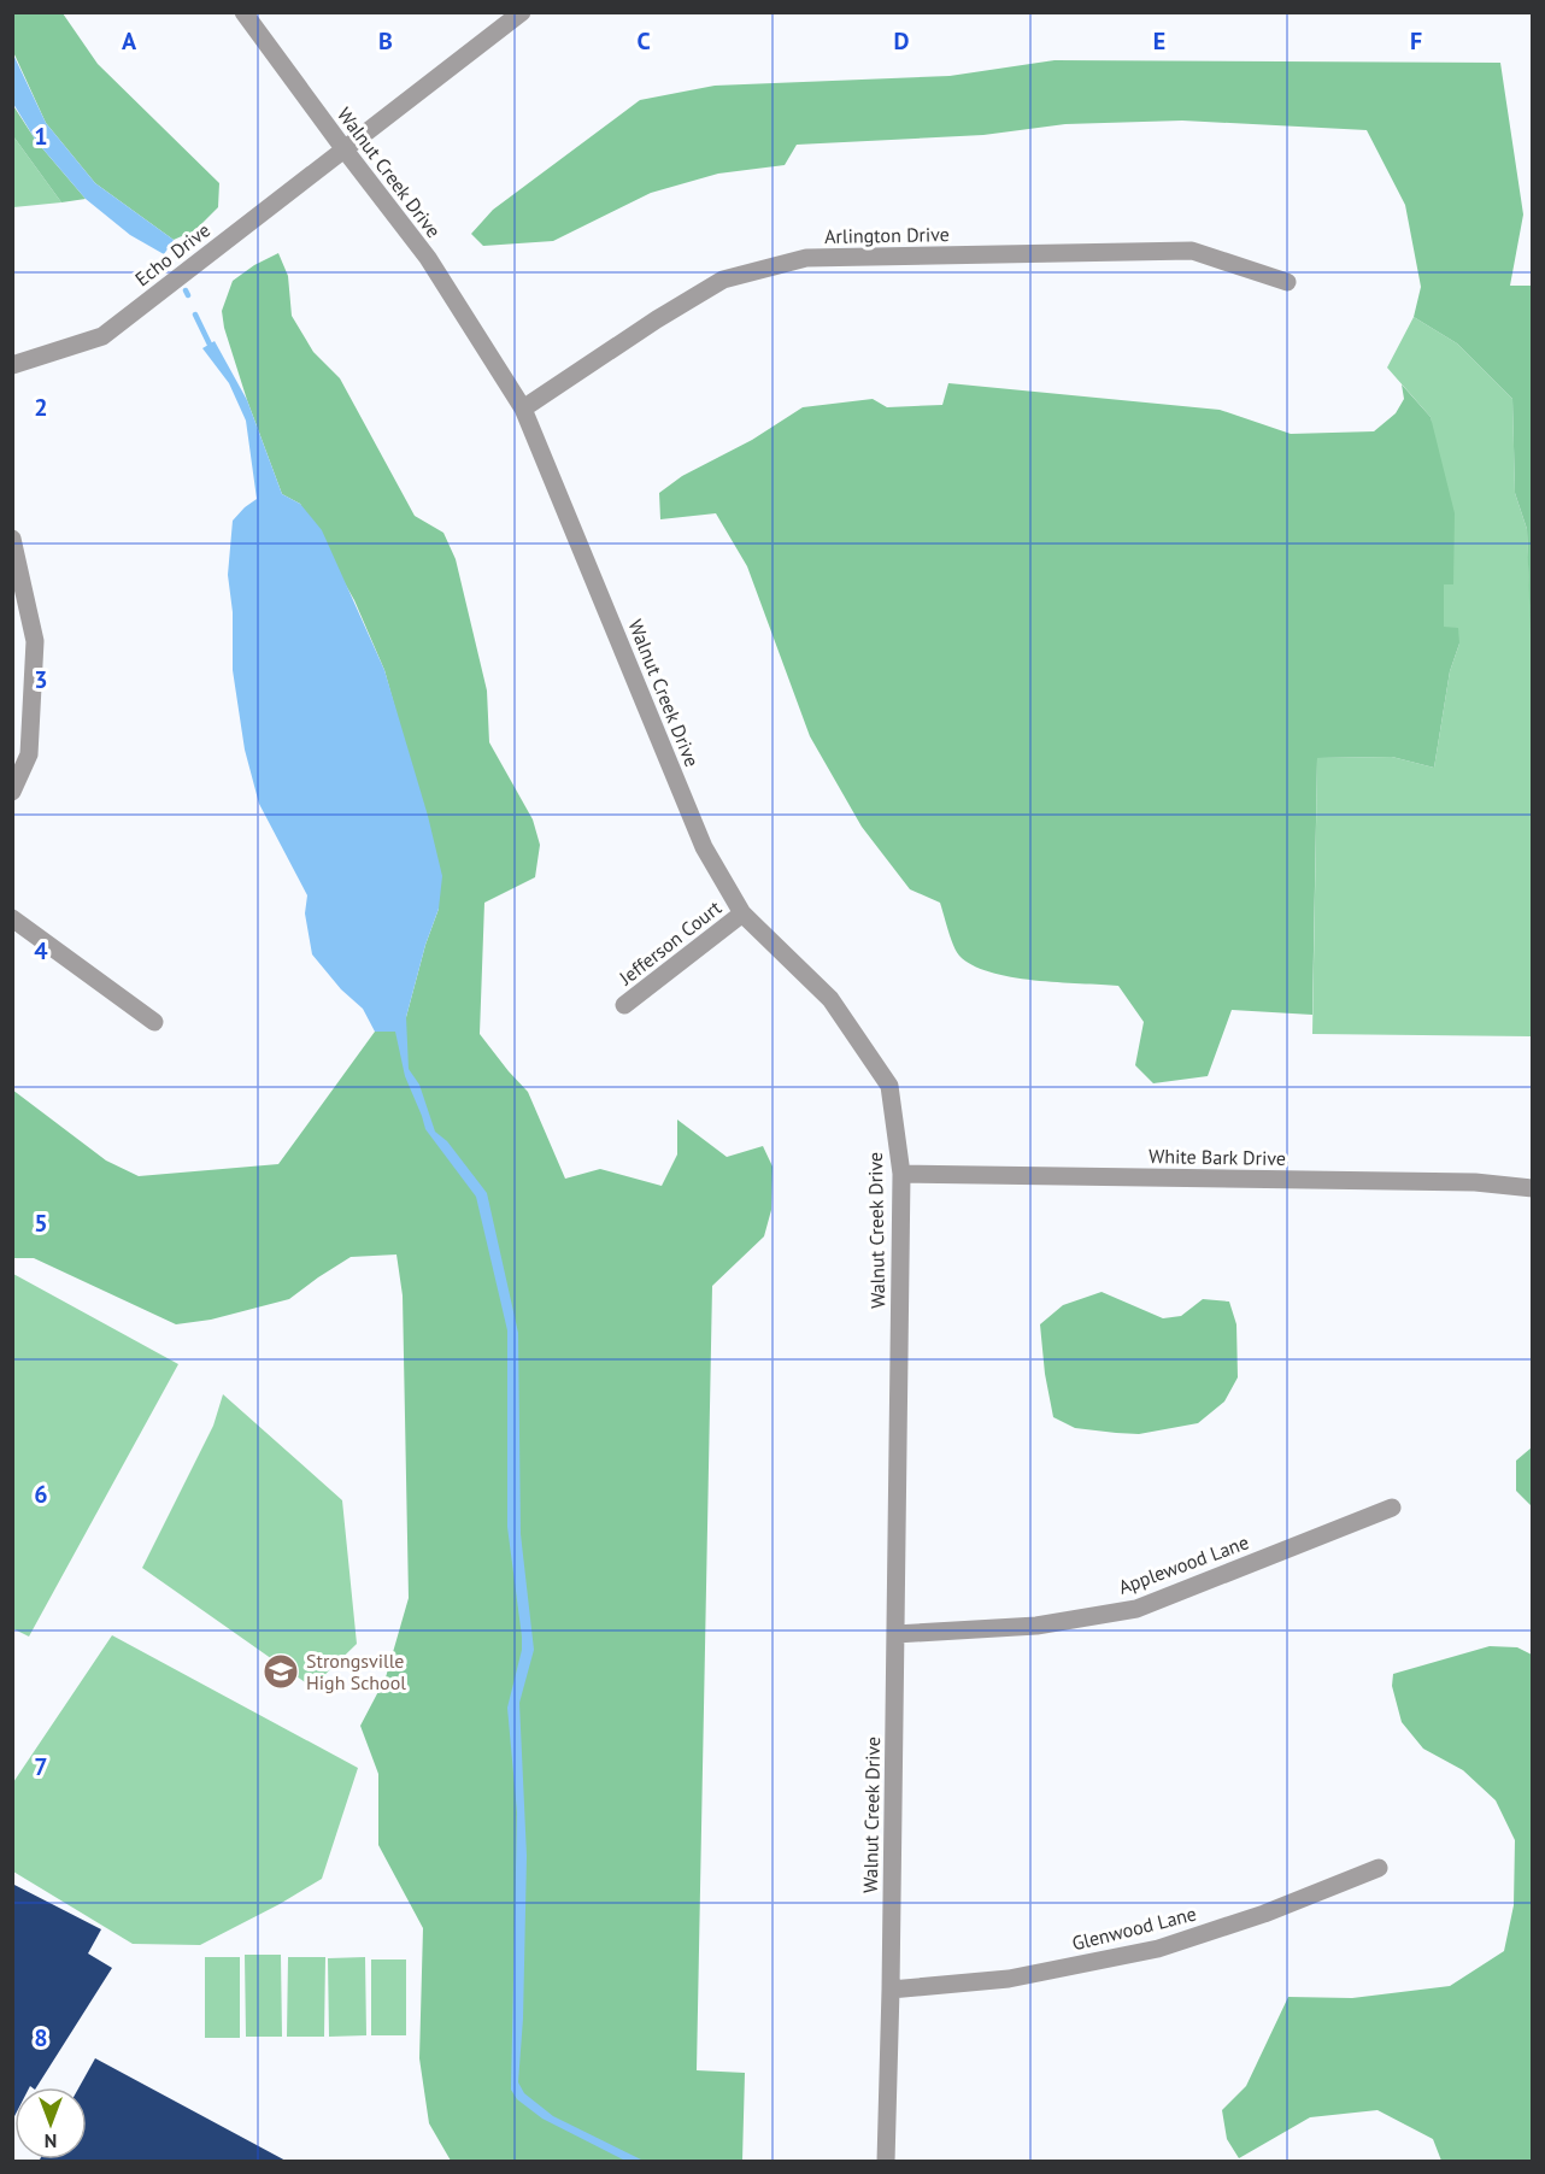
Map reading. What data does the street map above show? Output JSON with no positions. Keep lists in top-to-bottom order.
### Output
{
  "streets": {
    "street": [
      "Walnut Creek Drive",
      "Arlington Drive",
      "Echo Drive",
      "Jefferson Court",
      "White Bark Drive",
      "Applewood Lane",
      "Glenwood Lane"
    ]
  },
  "crossings": [
    ["Walnut Creek Drive", "Arlington Drive"],
    ["Walnut Creek Drive", "Echo Drive"],
    ["Walnut Creek Drive", "Jefferson Court"],
    ["Walnut Creek Drive", "White Bark Drive"],
    ["Walnut Creek Drive", "Applewood Lane"],
    ["Walnut Creek Drive", "Glenwood Lane"]
  ],
  "places": {
    "school or university": ["Strongsville High School"]
  },
  "north": "bottom",
  "grid": {
    "columns": [
      "A",
      "B",
      "C",
      "D",
      "E",
      "F"
    ],
    "rows": [
      "1",
      "2",
      "3",
      "4",
      "5",
      "6",
      "7",
      "8"
    ]
  }
}
